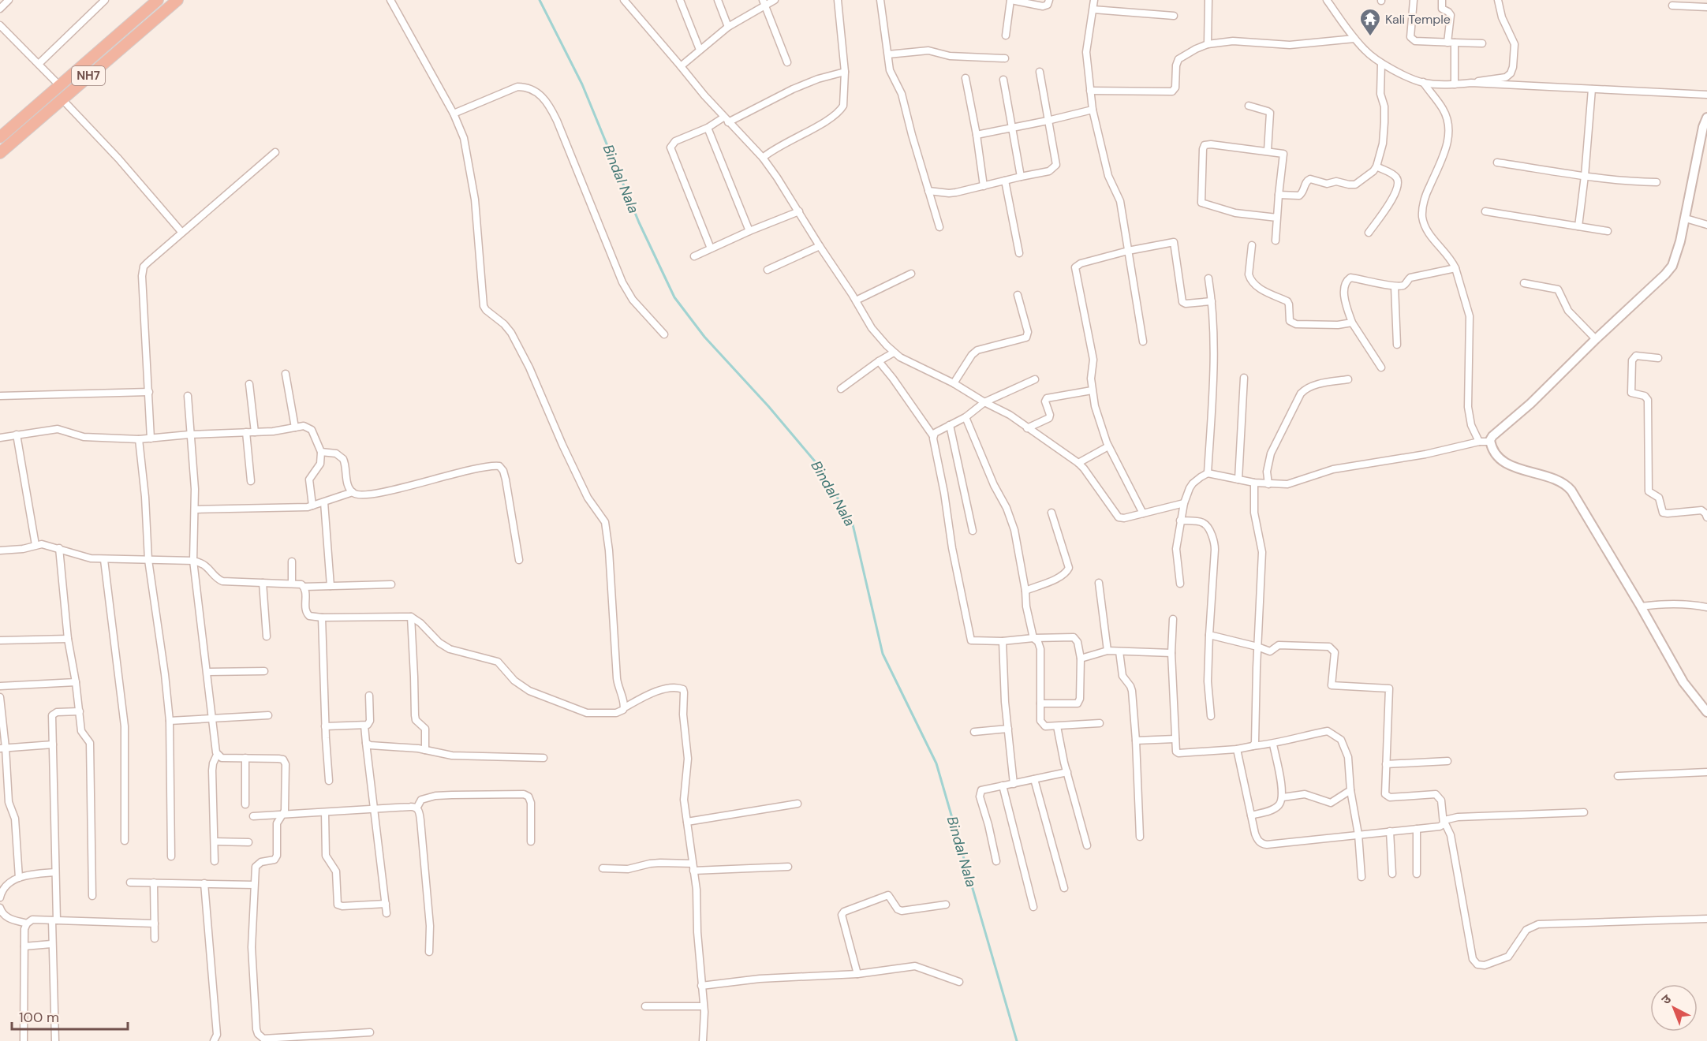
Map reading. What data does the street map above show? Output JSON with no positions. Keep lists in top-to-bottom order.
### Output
{
  "streets": {
    "highway": ["NH7"]
  },
  "water": ["Bindal Nala"],
  "places": {
    "temple": ["Kali Temple"]
  },
  "scale_bar": "100 m",
  "north": "top left"
}
